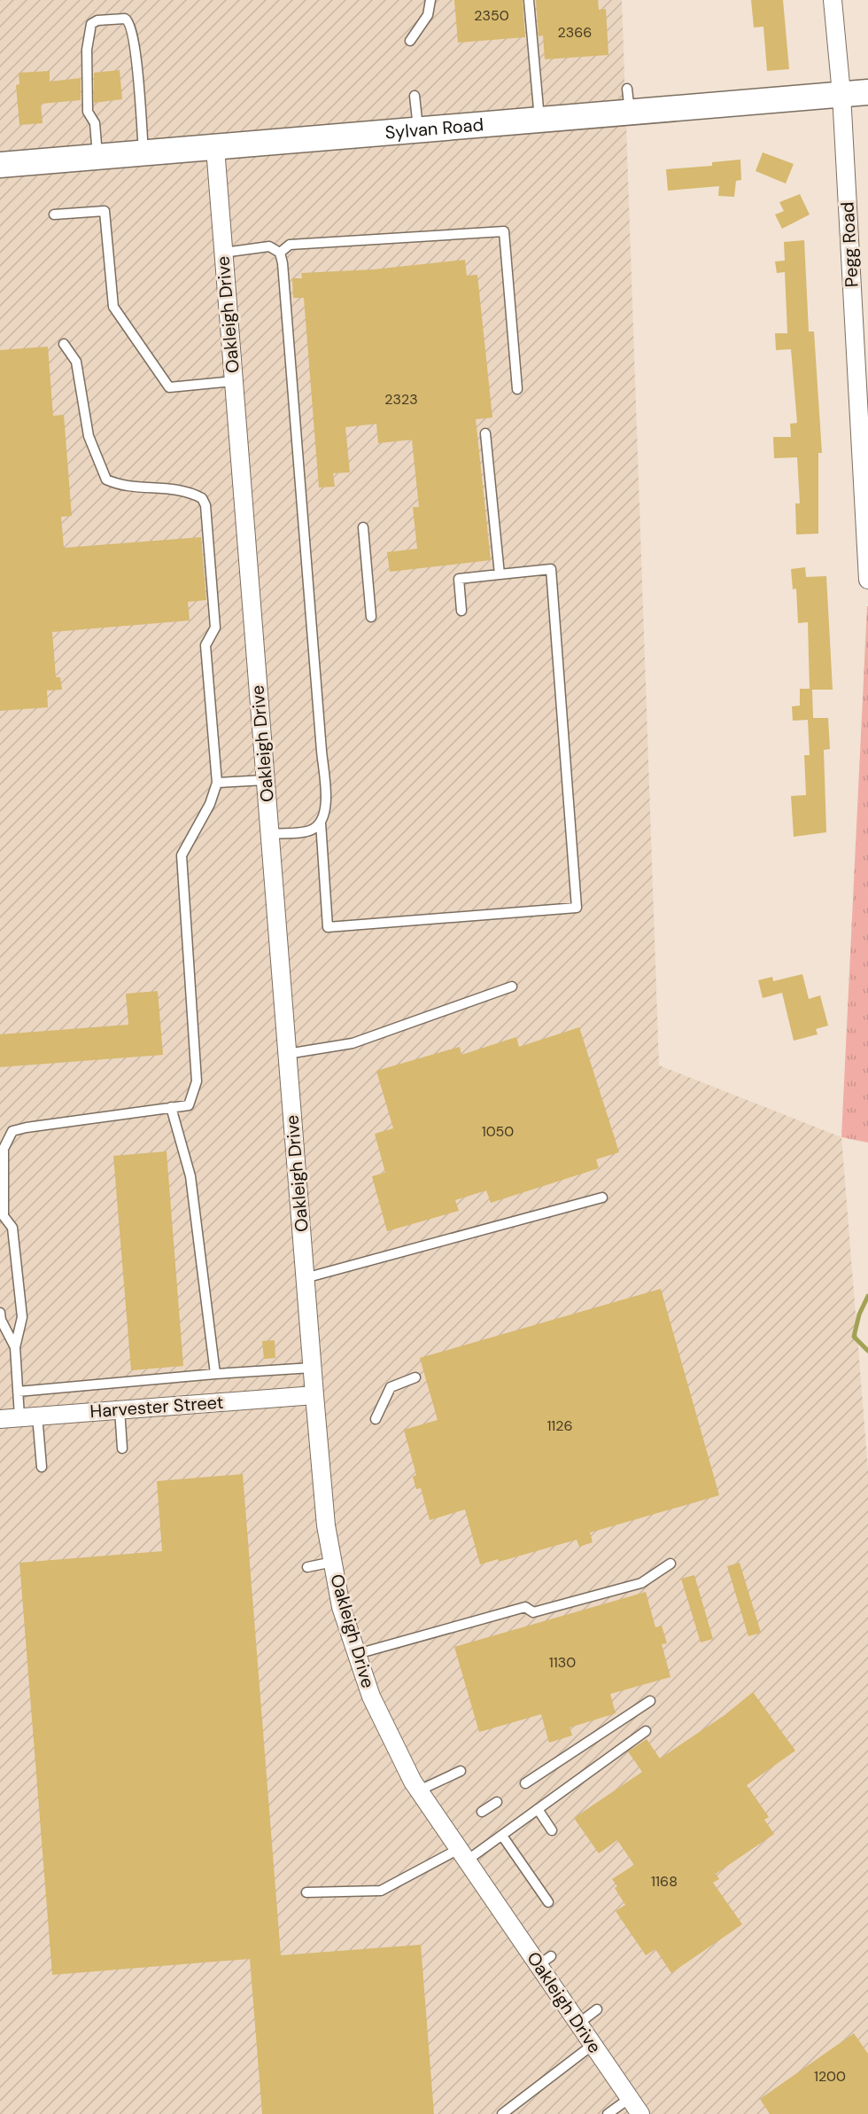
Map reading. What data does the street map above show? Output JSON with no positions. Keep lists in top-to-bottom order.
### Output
{
  "streets": {
    "main road": ["Sylvan Road"],
    "street": ["Pegg Road", "Oakleigh Drive", "Harvester Street"]
  },
  "crossings": [
    ["Sylvan Road", "Pegg Road"],
    ["Sylvan Road", "Oakleigh Drive"],
    ["Oakleigh Drive", "Harvester Street"]
  ],
  "house_numbers": [
    "2350",
    "2366",
    "2323",
    "1050",
    "1126",
    "1130",
    "1168",
    "1200"
  ]
}
